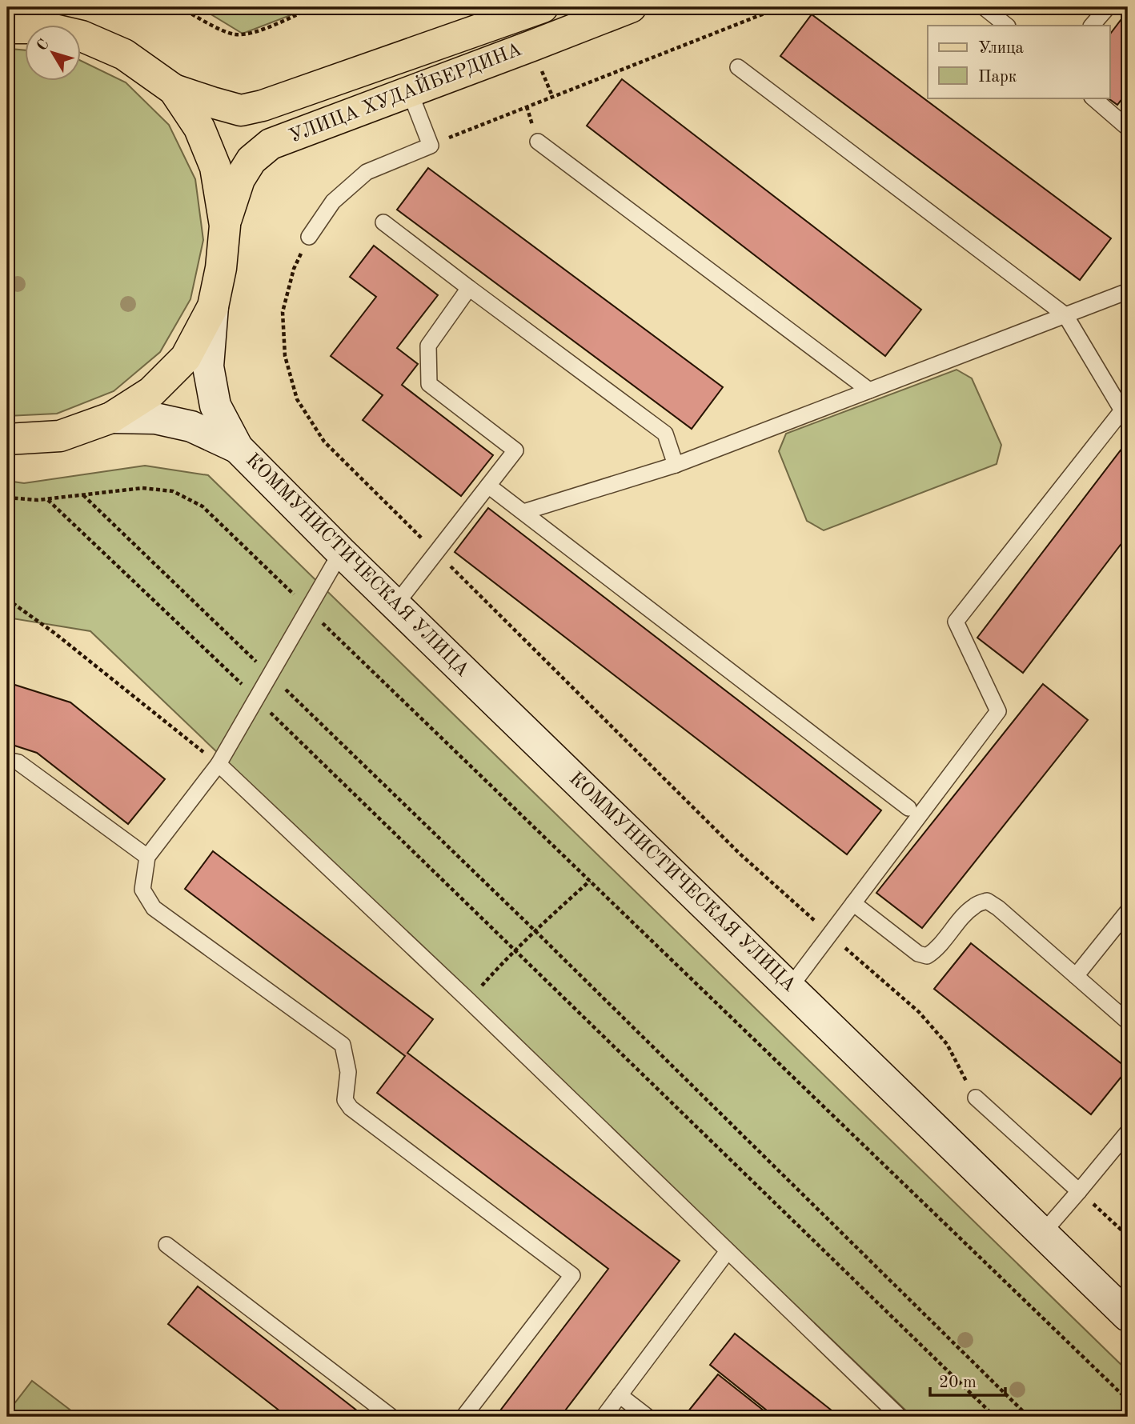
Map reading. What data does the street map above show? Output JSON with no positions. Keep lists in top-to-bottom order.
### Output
{
  "streets": {
    "main road": ["УЛИЦА ХУДАЙБЕРДИНА", "КОММУНИСТИЧЕСКАЯ УЛИЦА"]
  },
  "legend": ["Улица", "Парк"],
  "scale_bar": "20 m",
  "north": "top left"
}
